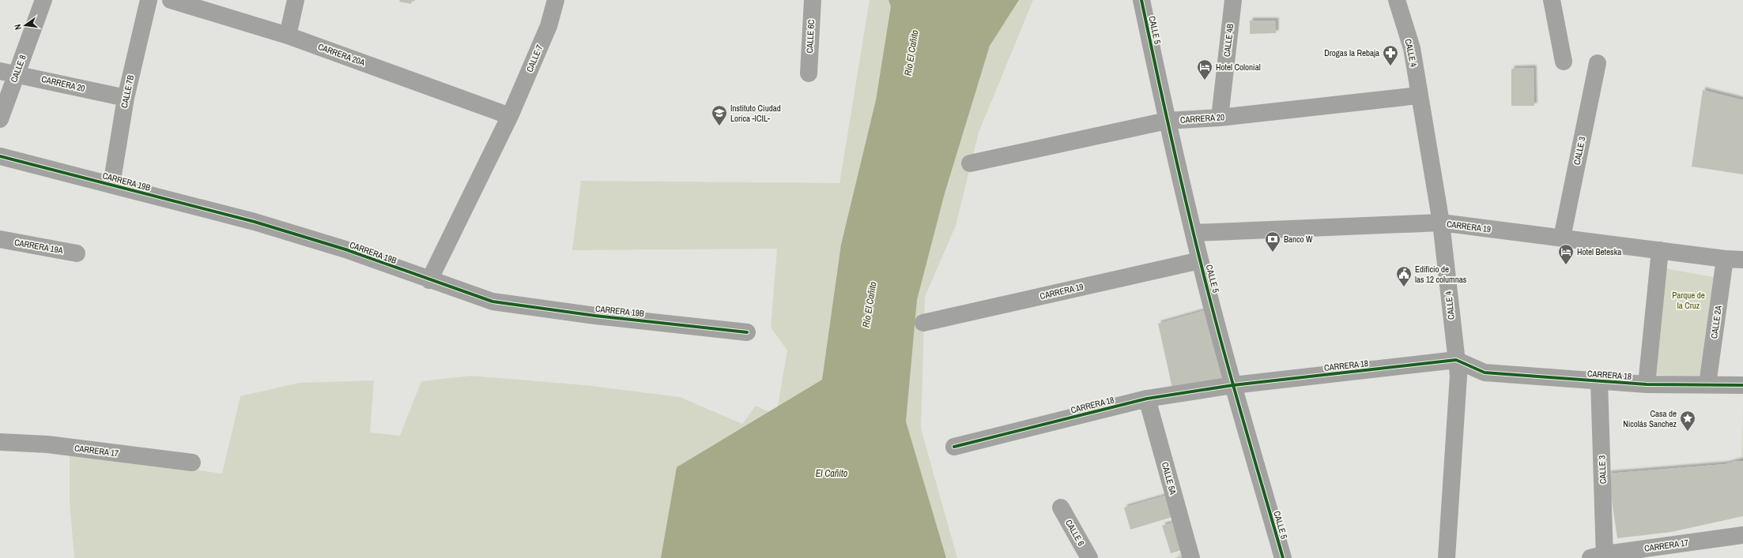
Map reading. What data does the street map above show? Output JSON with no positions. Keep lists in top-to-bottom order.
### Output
{
  "streets": {
    "street": [
      "CALLE 5",
      "CALLE 6C",
      "CALLE 4B",
      "CALLE 4",
      "CARRERA 20A",
      "CALLE 7",
      "CALLE 8",
      "CARRERA 20",
      "CALLE 7B",
      "CALLE 3",
      "CARRERA 19B",
      "CARRERA 19",
      "CARRERA 19A",
      "CALLE 2A",
      "CARRERA 18",
      "CARRERA 17",
      "CALLE 5A",
      "CALLE 6"
    ]
  },
  "crossings": [
    ["CALLE 5", "CARRERA 20"],
    ["CALLE 5", "CARRERA 19"],
    ["CALLE 5", "CARRERA 18"],
    ["CALLE 4B", "CARRERA 20"],
    ["CALLE 4", "CARRERA 20"],
    ["CALLE 4", "CARRERA 19"],
    ["CALLE 4", "CARRERA 18"],
    ["CARRERA 20A", "CALLE 7"],
    ["CALLE 7", "CARRERA 19B"],
    ["CALLE 8", "CARRERA 20"],
    ["CARRERA 20", "CALLE 7B"],
    ["CALLE 7B", "CARRERA 19B"],
    ["CALLE 3", "CARRERA 19"],
    ["CALLE 3", "CARRERA 18"],
    ["CALLE 3", "CARRERA 17"],
    ["CARRERA 19", "CALLE 2A"],
    ["CALLE 2A", "CARRERA 18"],
    ["CARRERA 18", "CALLE 5A"]
  ],
  "water": ["Río El Cañito", "El Cañito"],
  "parks": ["Parque de la Cruz"],
  "places": {
    "pharmacy": ["Drogas la Rebaja"],
    "hotel": ["Hotel Colonial", "Hotel Beteska"],
    "school or university": ["Instituto Ciudad Lorica -ICIL-"],
    "bank": ["Banco W"],
    "public building": ["Edificio de las 12 columnas"],
    "place": ["Casa de Nicolás Sanchez"]
  },
  "north": "left"
}
